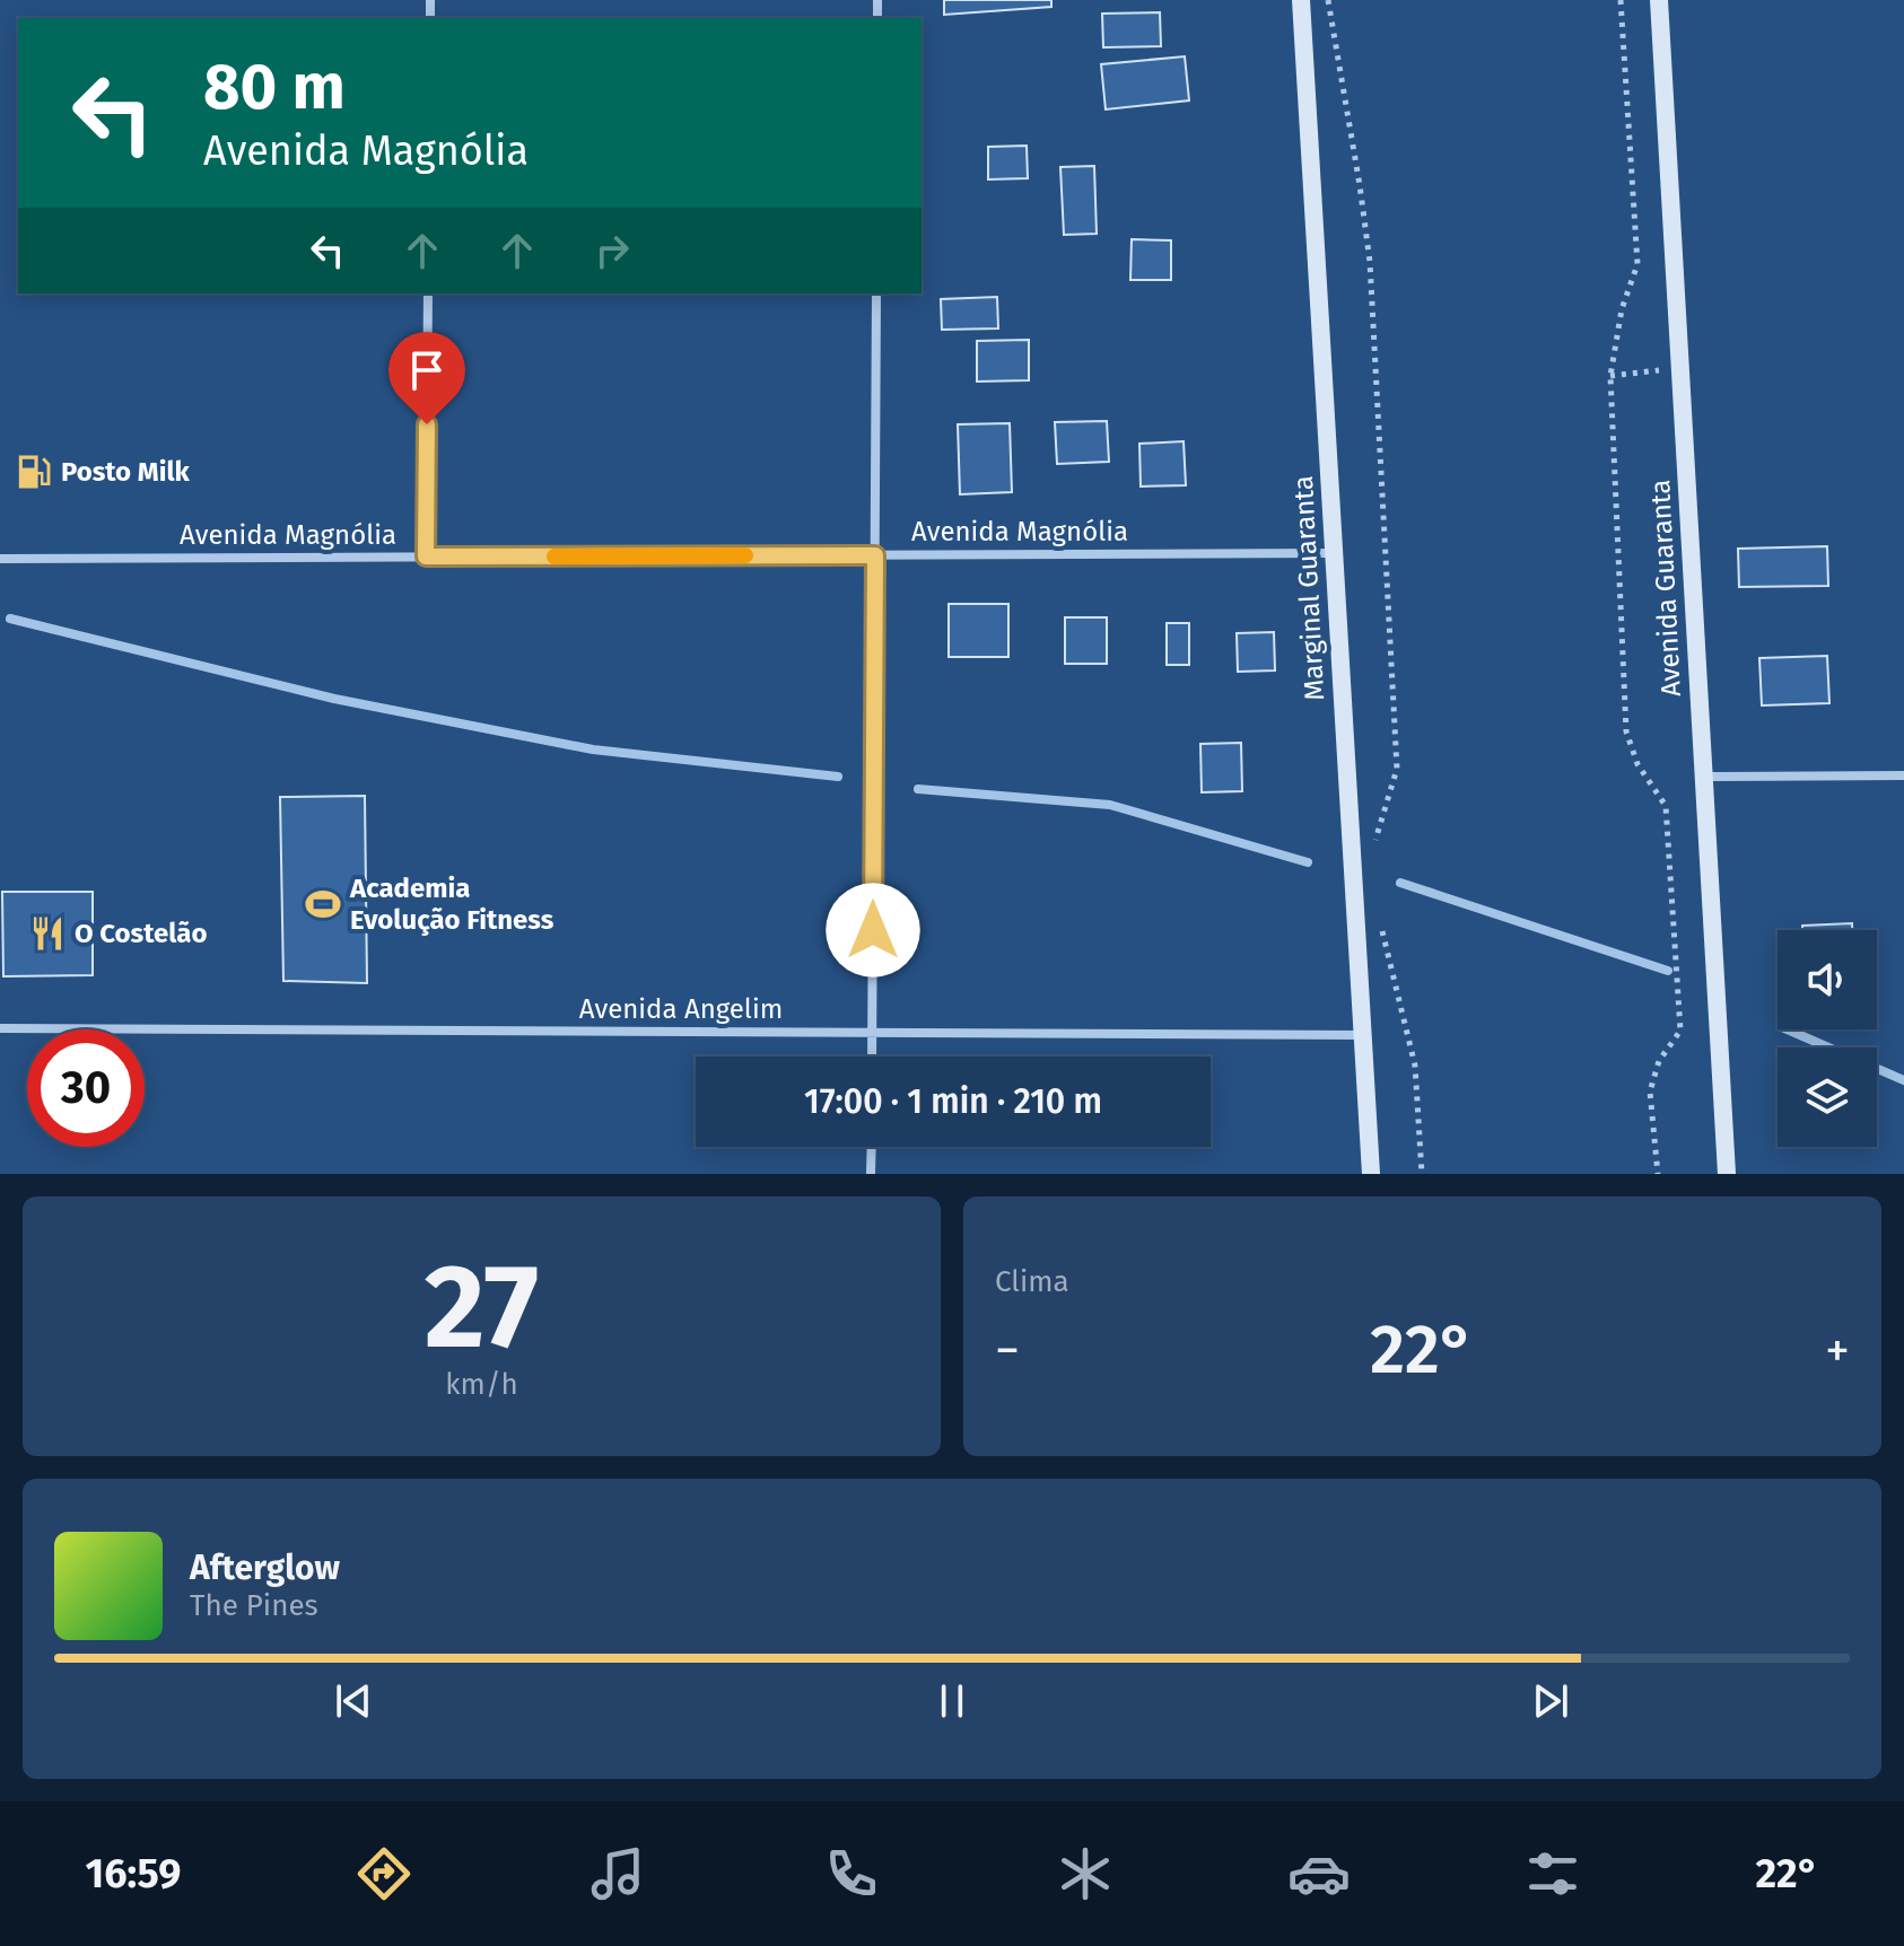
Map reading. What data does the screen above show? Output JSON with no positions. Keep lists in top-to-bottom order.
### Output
{
  "streets": {
    "main road": ["Marginal Guaranta", "Avenida Guaranta"],
    "street": ["Avenida Magnólia", "Avenida Angelim"]
  },
  "crossings": [
    ["Avenida Magnólia", "Marginal Guaranta"],
    ["Marginal Guaranta", "Avenida Angelim"]
  ],
  "places": {
    "fuel station": ["Posto Milk"],
    "sports": ["Academia Evolução Fitness"],
    "restaurant": ["O Costelão"]
  },
  "page": {
    "turn": ["80 m", "Avenida Magnólia"],
    "limit": "30",
    "trip": "17:00 · 1 min · 210 m",
    "tile": [
      ["27", "km/h"],
      "Clima"
    ],
    "heat": ["−", "22°", "+"],
    "song": ["Afterglow", "The Pines"],
    "tabs": ["16:59", "22°"]
  }
}
